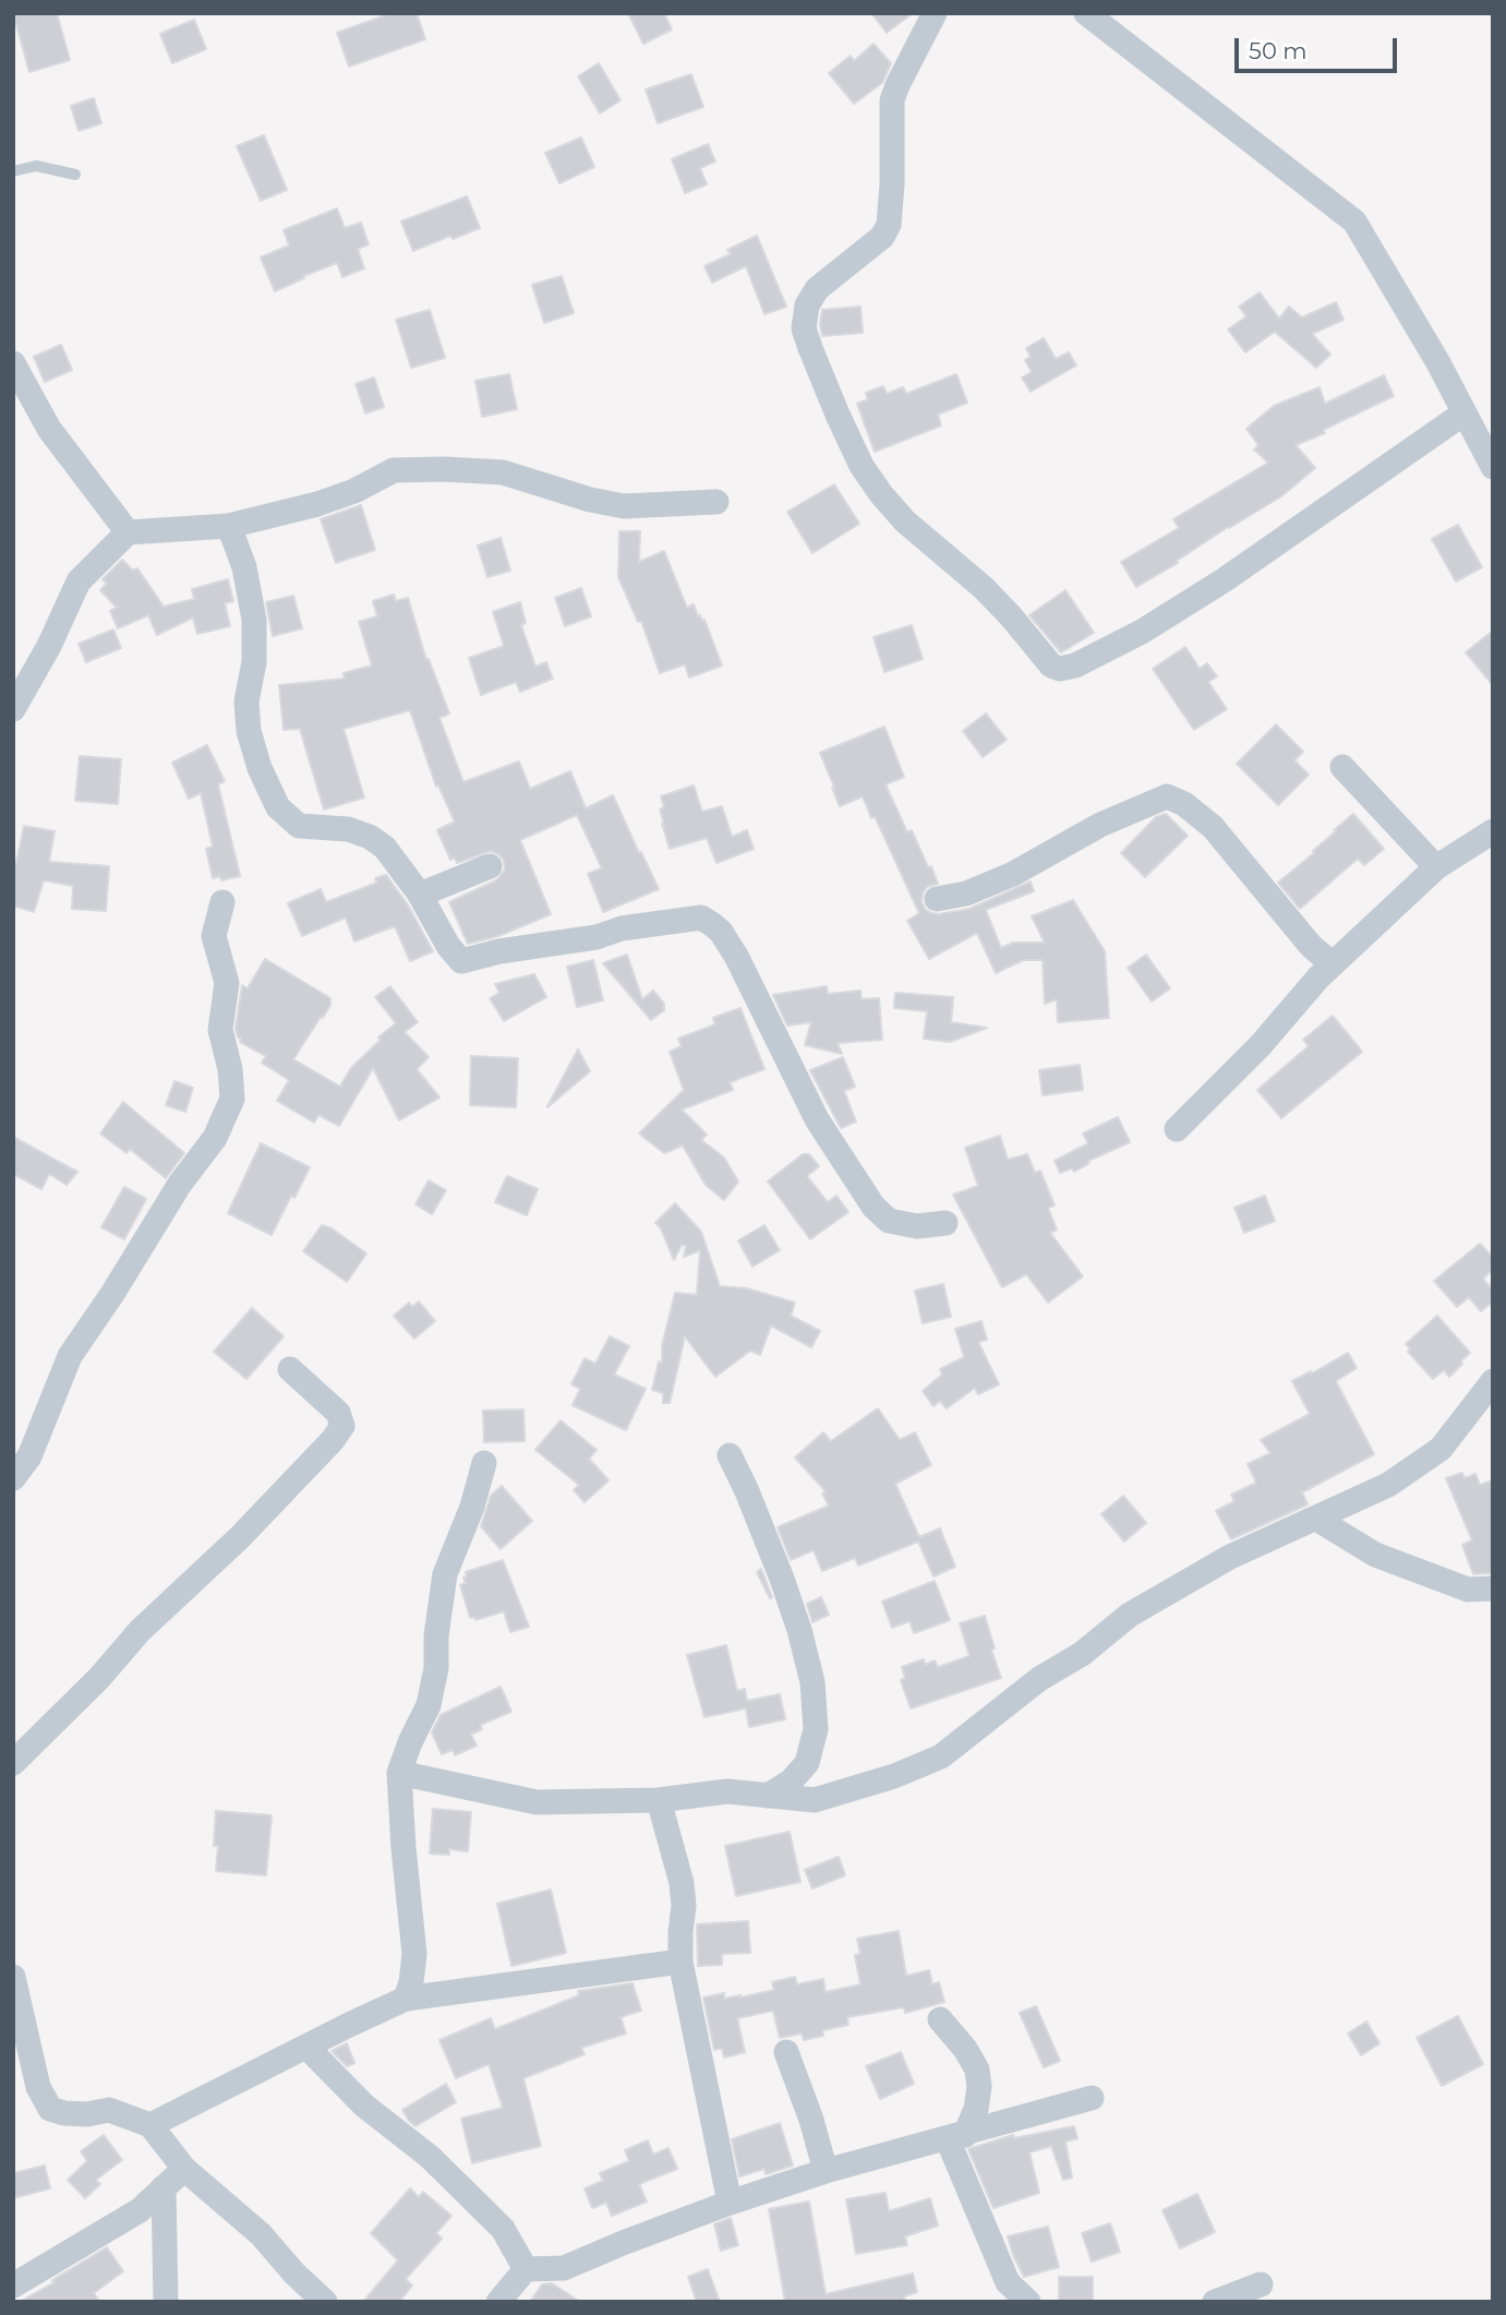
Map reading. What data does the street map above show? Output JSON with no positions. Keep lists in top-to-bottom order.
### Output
{
  "scale_bar": "50 m"
}
